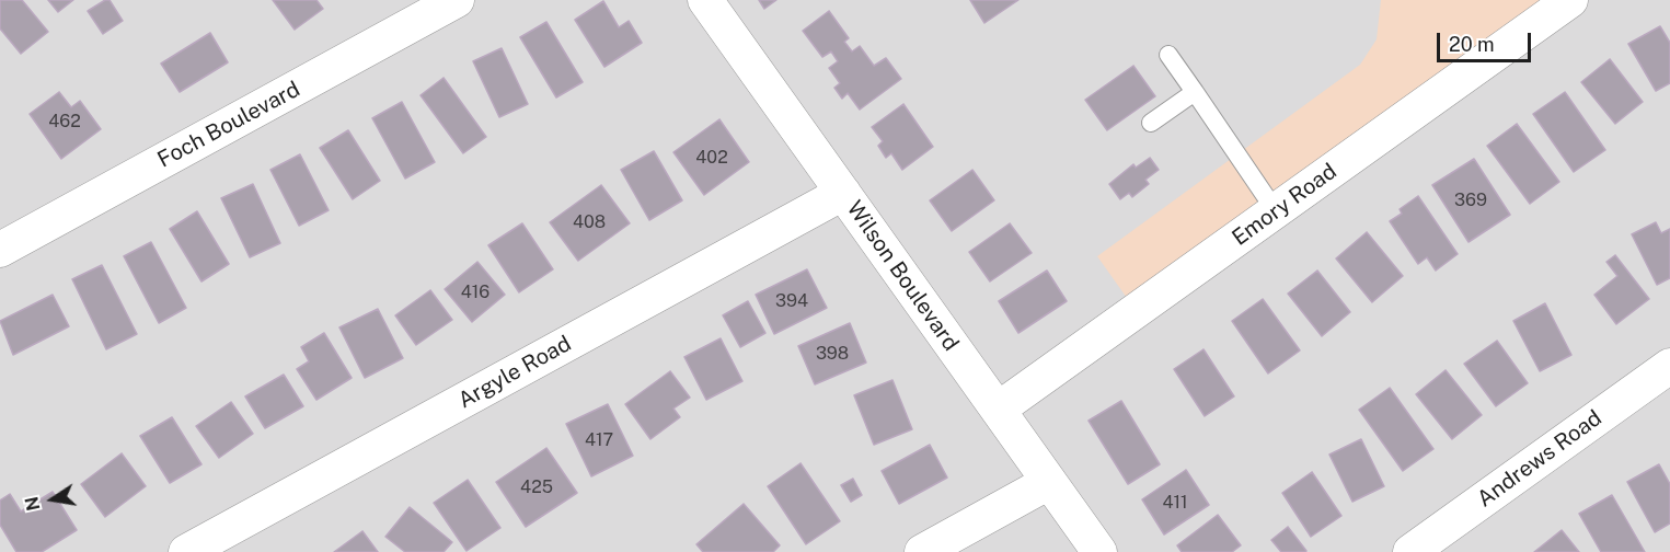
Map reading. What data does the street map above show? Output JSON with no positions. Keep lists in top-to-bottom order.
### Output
{
  "streets": {
    "street": [
      "Foch Boulevard",
      "Emory Road",
      "Wilson Boulevard",
      "Argyle Road",
      "Andrews Road"
    ]
  },
  "crossings": [
    ["Emory Road", "Wilson Boulevard"],
    ["Wilson Boulevard", "Argyle Road"]
  ],
  "house_numbers": [
    "462",
    "402",
    "369",
    "408",
    "416",
    "394",
    "398",
    "417",
    "425",
    "411"
  ],
  "scale_bar": "20 m",
  "north": "left"
}
